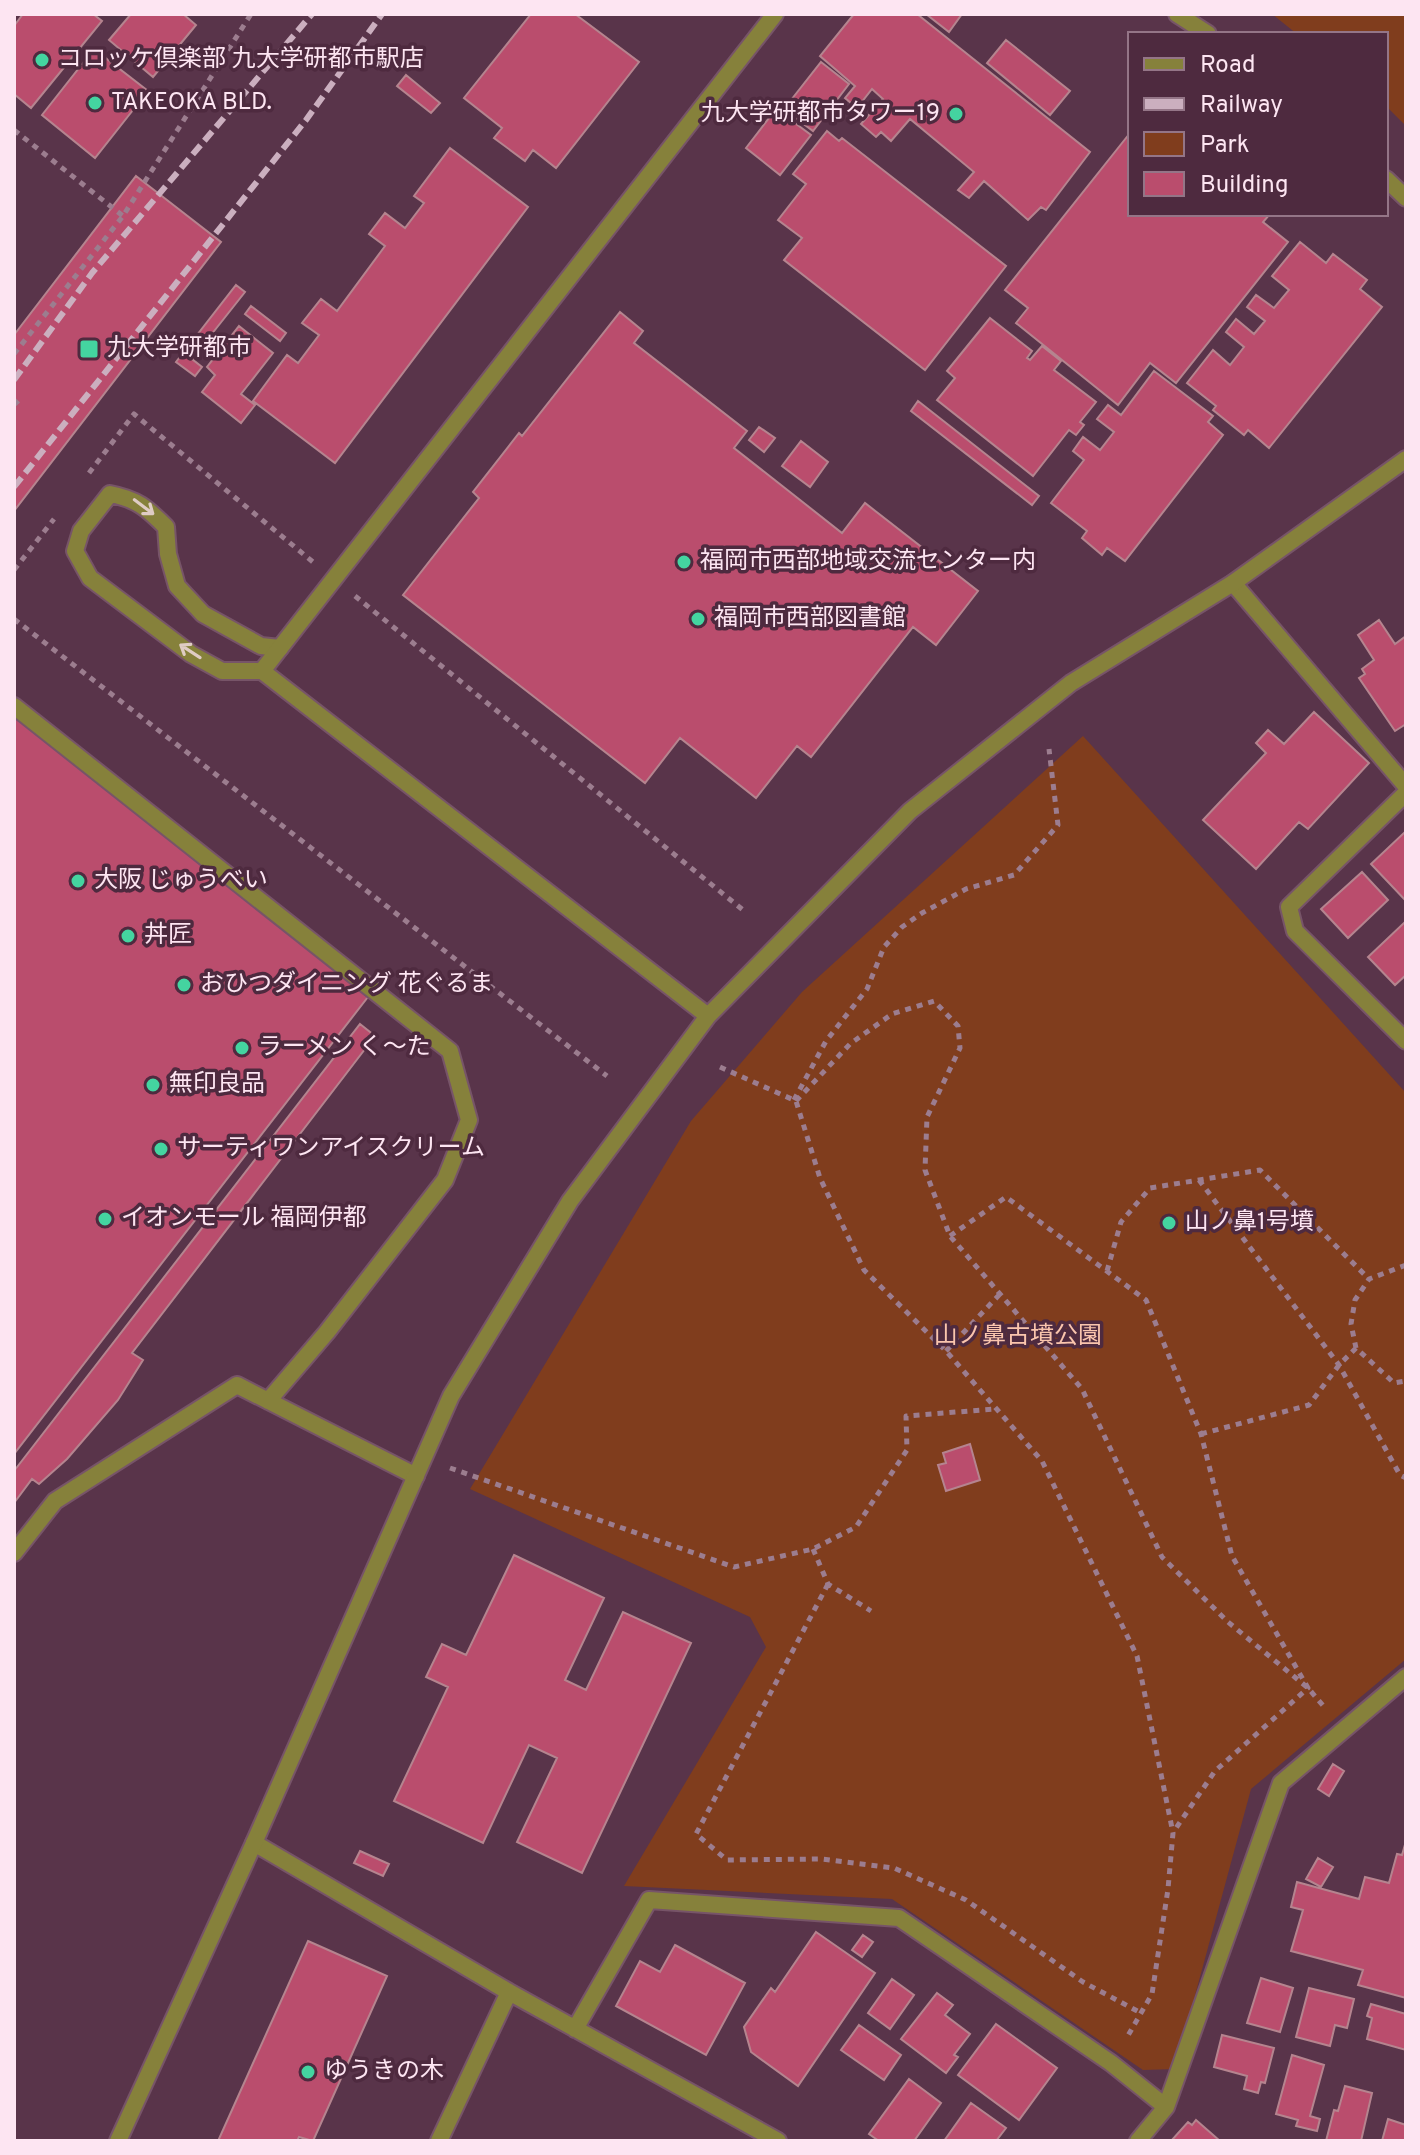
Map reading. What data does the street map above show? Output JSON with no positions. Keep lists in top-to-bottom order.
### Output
{
  "parks": ["山ノ鼻古墳公園"],
  "places": {
    "other": [
      "コロッケ倶楽部 九大学研都市駅店",
      "TAKEOKA BLD.",
      "九大学研都市タワー19",
      "福岡市西部地域交流センター内",
      "福岡市西部図書館",
      "大阪 じゅうべい",
      "丼匠",
      "おひつダイニング 花ぐるま",
      "ラーメン く〜た",
      "無印良品",
      "サーティワンアイスクリーム",
      "イオンモール 福岡伊都",
      "山ノ鼻1号墳",
      "ゆうきの木"
    ],
    "transit": ["九大学研都市"]
  },
  "legend": [
    "Road",
    "Railway",
    "Park",
    "Building"
  ]
}
